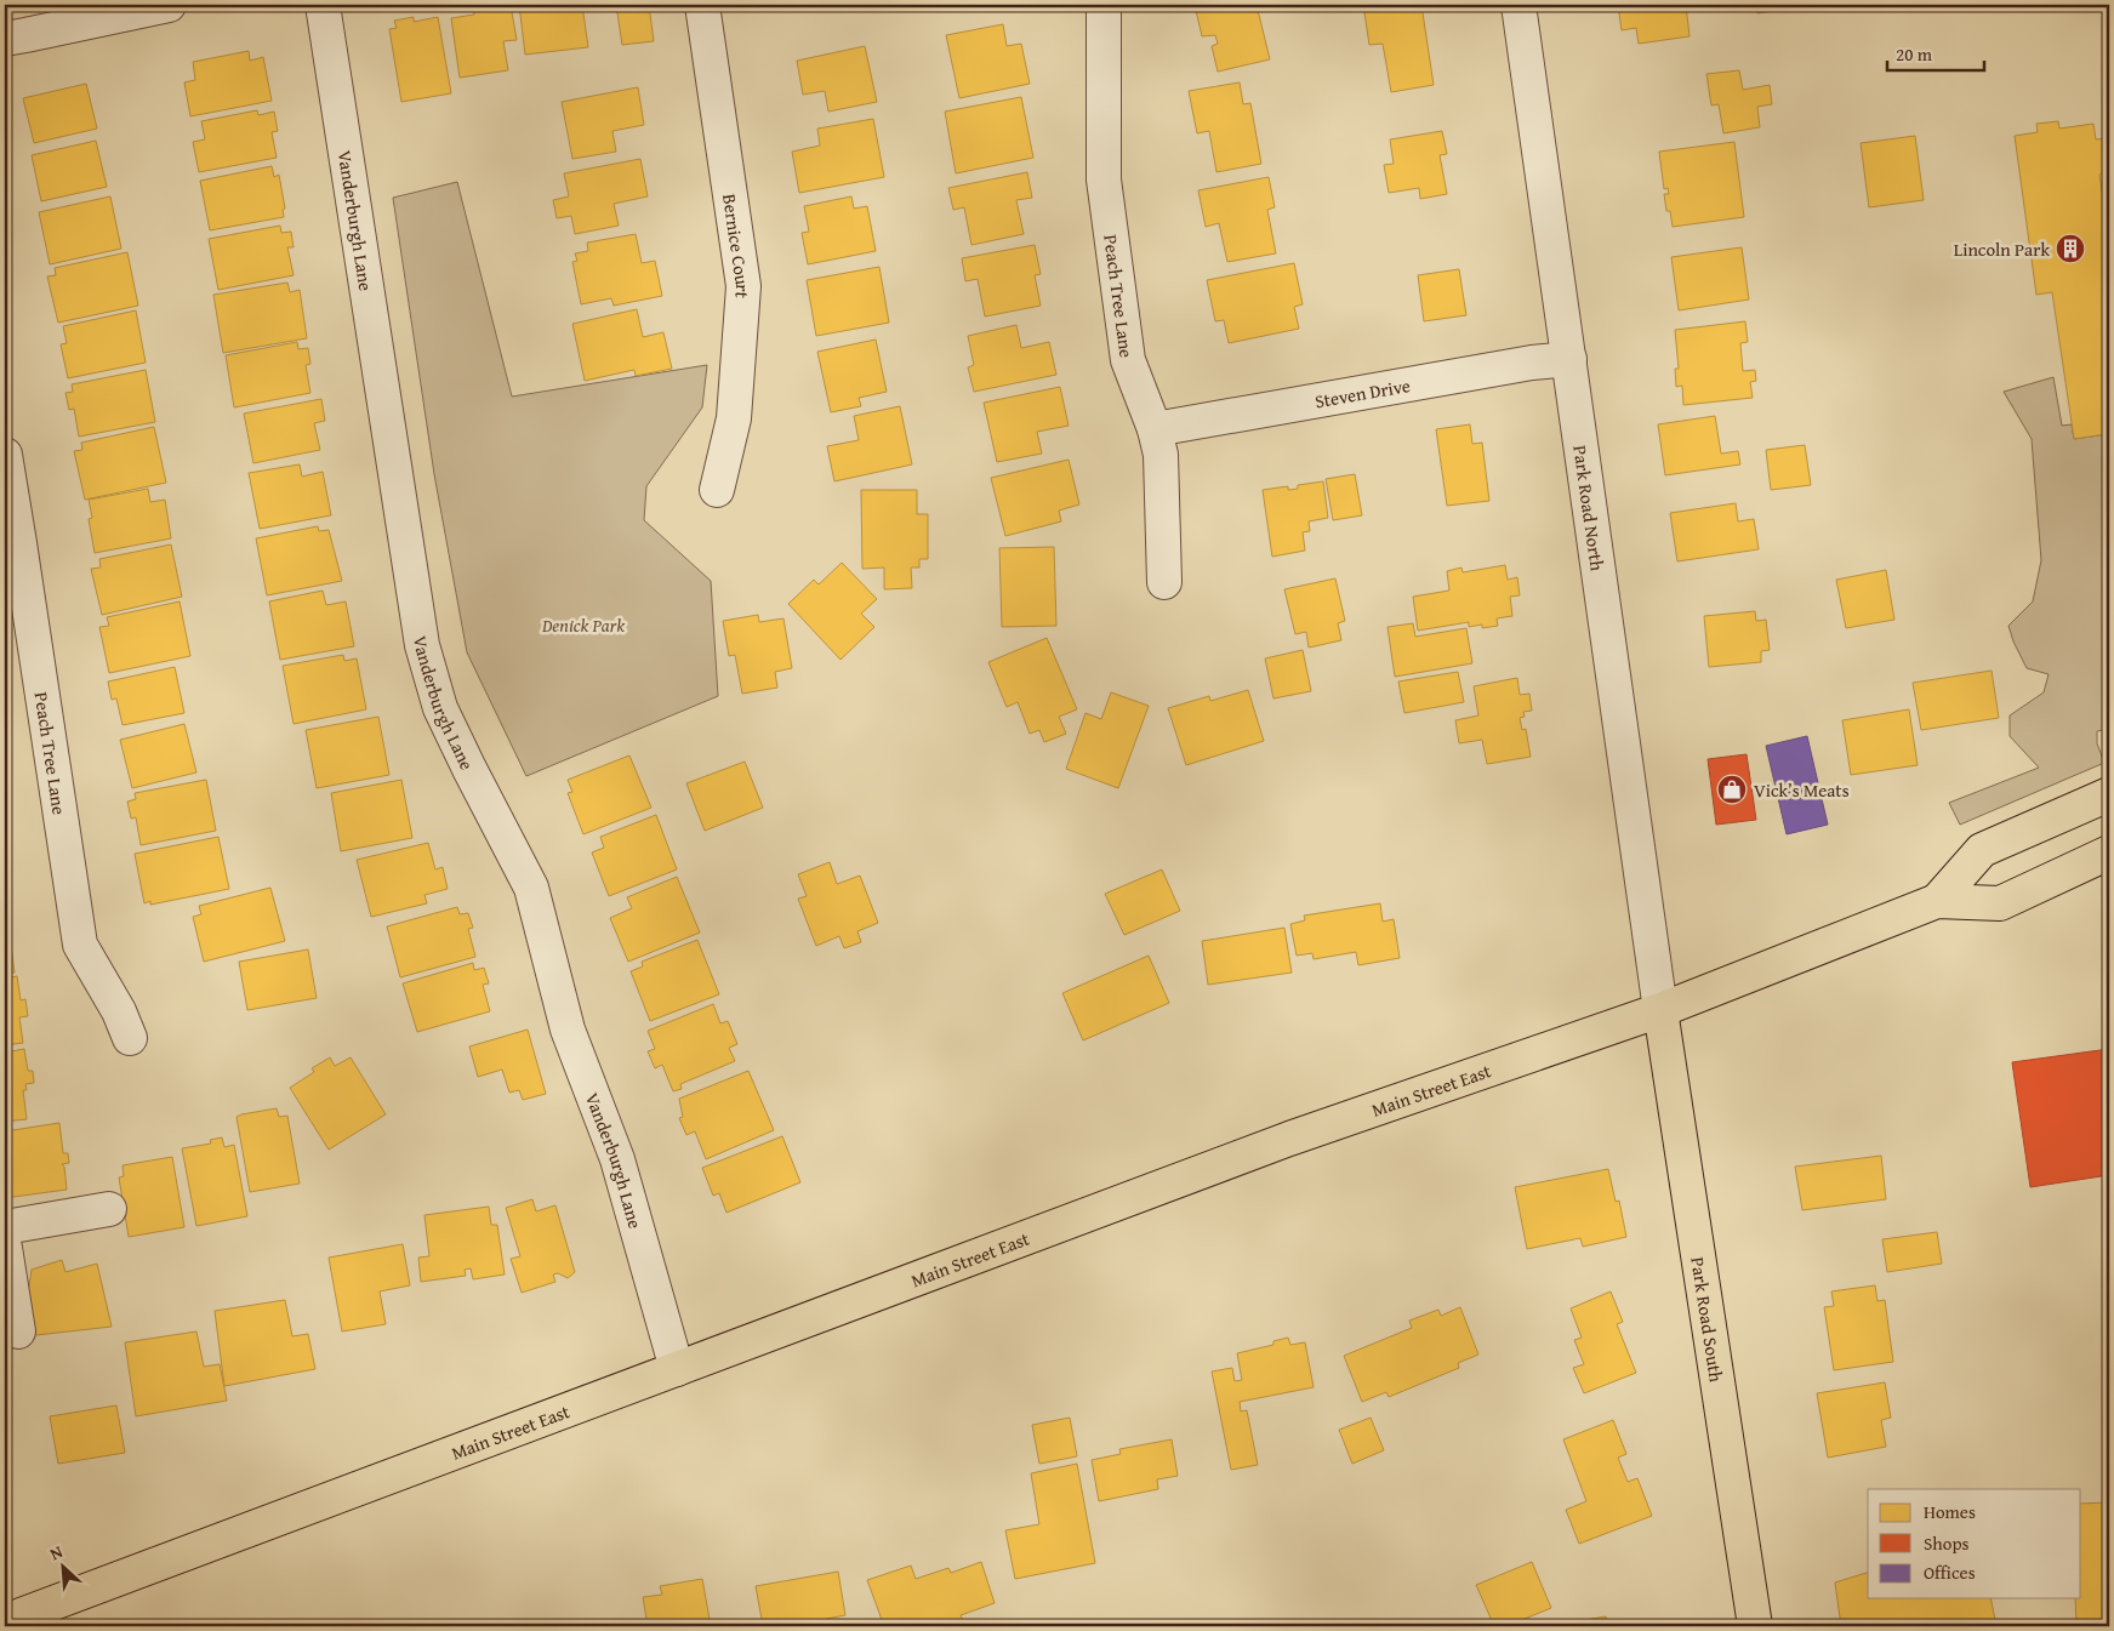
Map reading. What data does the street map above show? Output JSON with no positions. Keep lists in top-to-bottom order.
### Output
{
  "streets": {
    "main road": ["Main Street East", "Park Road South"],
    "street": [
      "Vanderburgh Lane",
      "Bernice Court",
      "Peach Tree Lane",
      "Steven Drive",
      "Park Road North"
    ]
  },
  "crossings": [
    ["Vanderburgh Lane", "Main Street East"],
    ["Peach Tree Lane", "Steven Drive"],
    ["Steven Drive", "Park Road North"],
    ["Park Road North", "Main Street East"],
    ["Park Road North", "Park Road South"],
    ["Main Street East", "Park Road South"]
  ],
  "parks": ["Denick Park"],
  "places": {
    "building": ["Lincoln Park"],
    "shop": ["Vick’s Meats"]
  },
  "legend": ["Homes", "Shops", "Offices"],
  "scale_bar": "20 m",
  "north": "top left"
}
